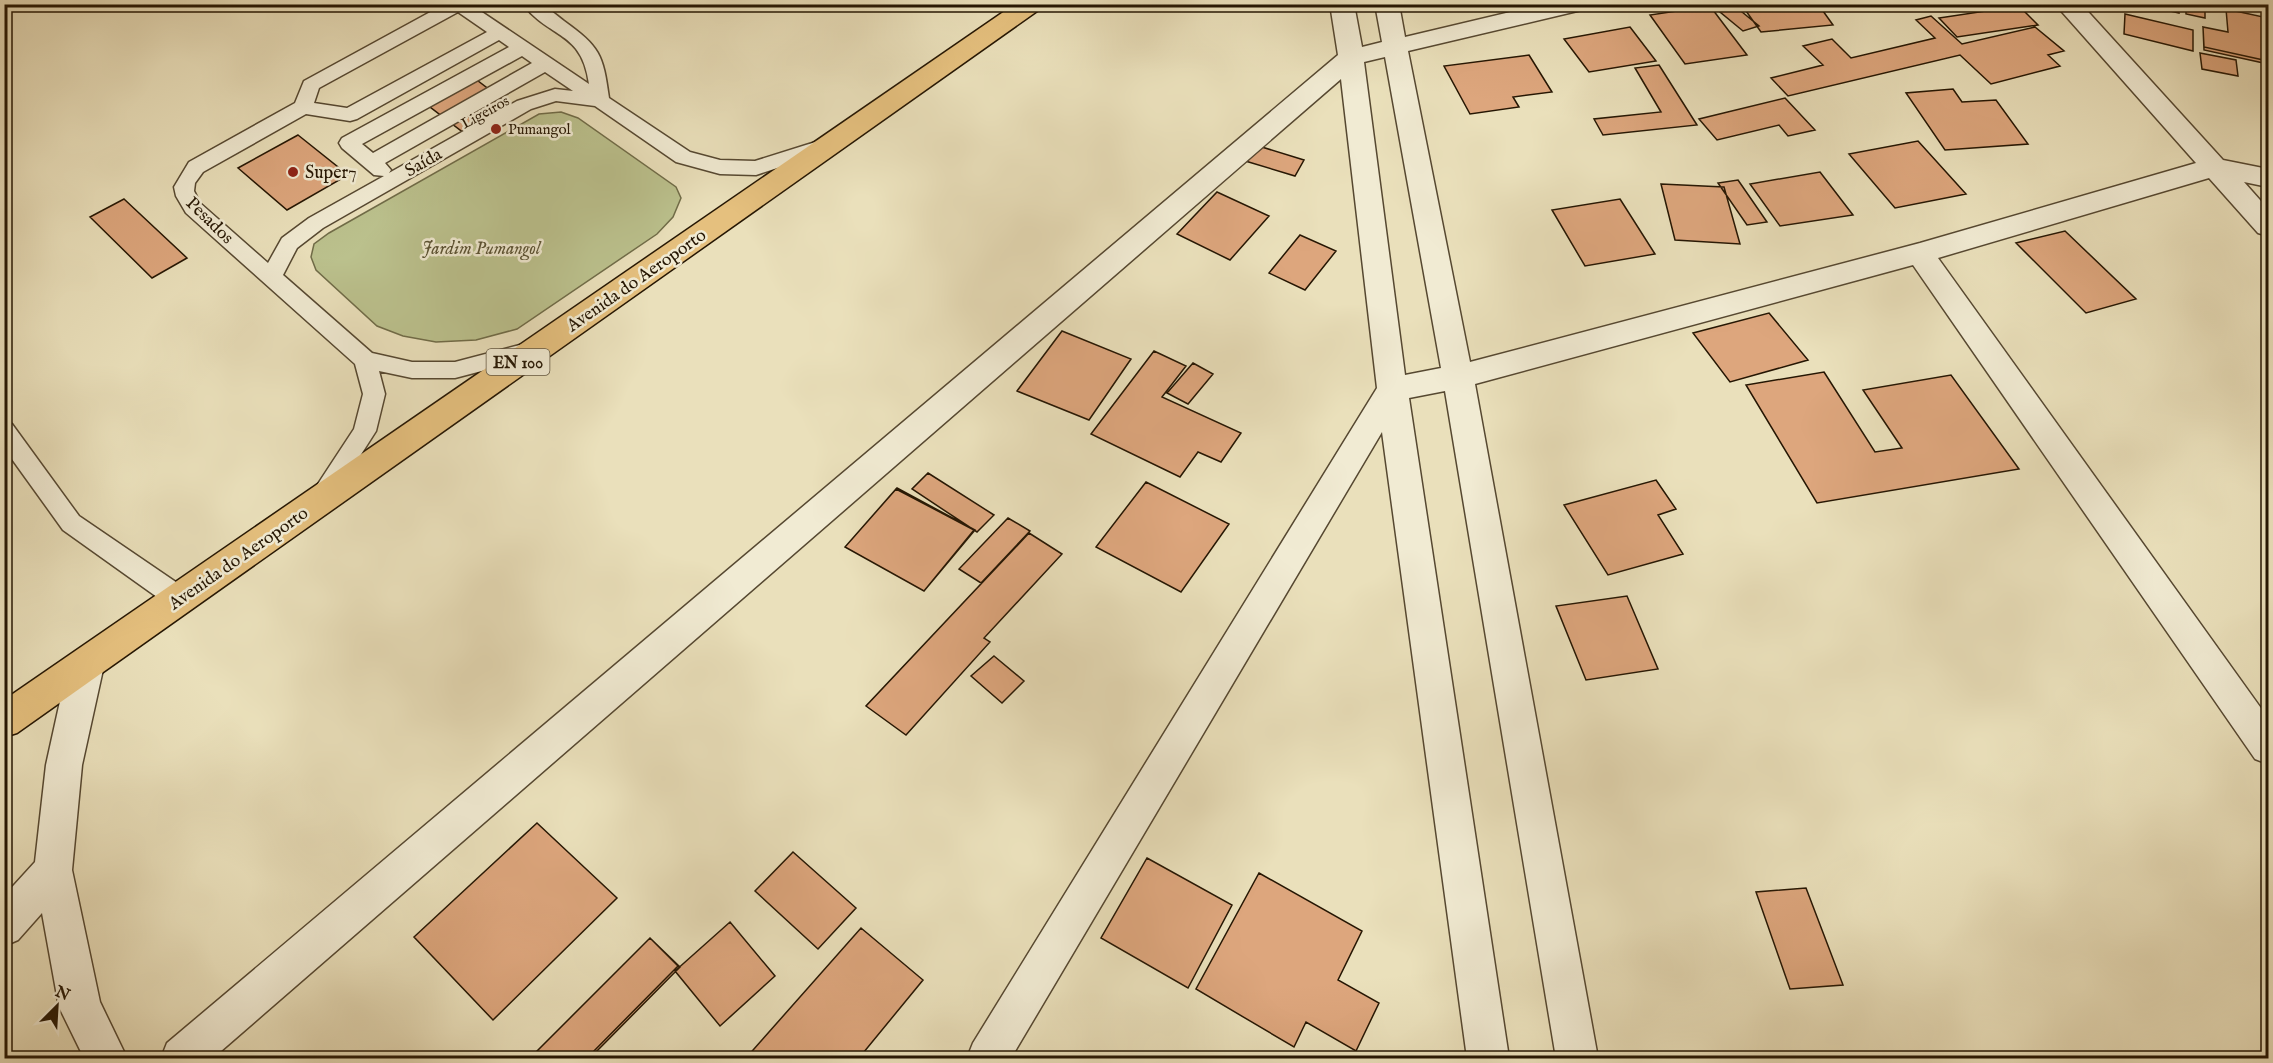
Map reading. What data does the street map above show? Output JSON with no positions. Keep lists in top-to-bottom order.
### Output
{
  "streets": {
    "main road": ["Avenida do Aeroporto", "EN 100"],
    "lane": ["Ligeiros", "Saída", "Pesados"]
  },
  "crossings": [
    ["Saída", "Pesados"]
  ],
  "parks": ["Jardim Pumangol"],
  "places": ["Pumangol", "Super7"],
  "north": "top right"
}
